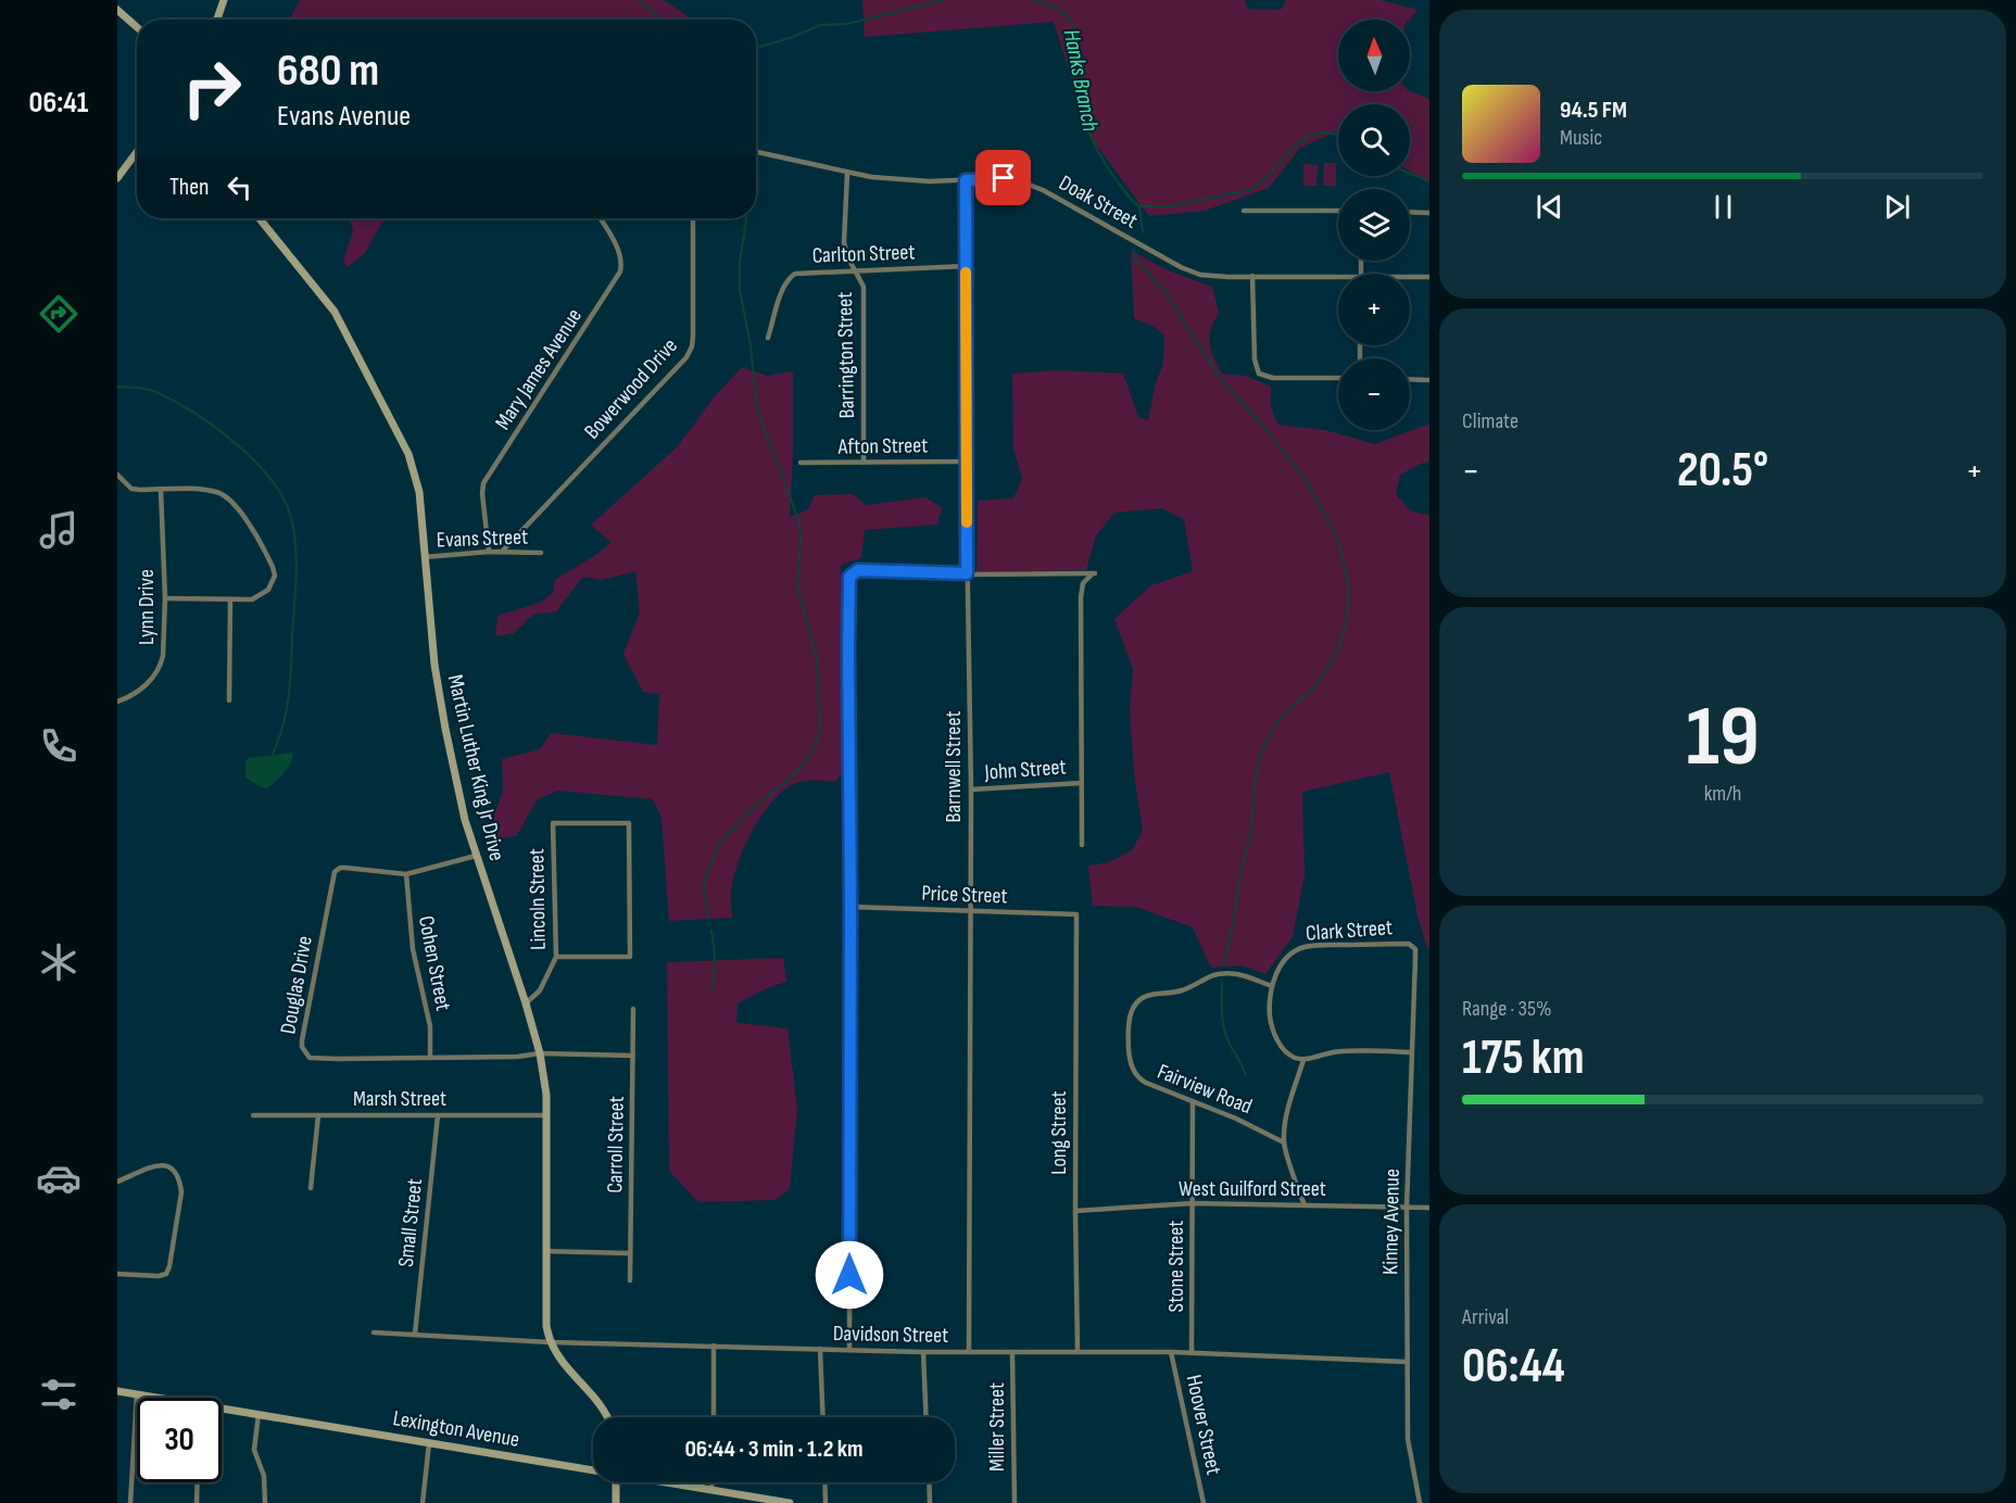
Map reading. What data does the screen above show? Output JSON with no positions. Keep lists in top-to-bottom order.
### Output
{
  "streets": {
    "street": [
      "Doak Street",
      "Carlton Street",
      "Barrington Street",
      "Mary James Avenue",
      "Bowerwood Drive",
      "Afton Street",
      "Evans Street",
      "Lynn Drive",
      "Barnwell Street",
      "Martin Luther King Jr Drive",
      "John Street",
      "Price Street",
      "Lincoln Street",
      "Clark Street",
      "Cohen Street",
      "Douglas Drive",
      "Fairview Road",
      "Marsh Street",
      "Long Street",
      "Carroll Street",
      "West Guilford Street",
      "Kinney Avenue",
      "Small Street",
      "Stone Street",
      "Davidson Street",
      "Hoover Street",
      "Miller Street",
      "Lexington Avenue"
    ]
  },
  "crossings": [
    ["Doak Street", "Barrington Street"],
    ["Doak Street", "Barnwell Street"],
    ["Carlton Street", "Barrington Street"],
    ["Carlton Street", "Barnwell Street"],
    ["Barrington Street", "Afton Street"],
    ["Mary James Avenue", "Evans Street"],
    ["Bowerwood Drive", "Evans Street"],
    ["Afton Street", "Barnwell Street"],
    ["Evans Street", "Martin Luther King Jr Drive"],
    ["Barnwell Street", "John Street"],
    ["Barnwell Street", "Price Street"],
    ["Barnwell Street", "Davidson Street"],
    ["Martin Luther King Jr Drive", "Lincoln Street"],
    ["Martin Luther King Jr Drive", "Douglas Drive"],
    ["Martin Luther King Jr Drive", "Marsh Street"],
    ["Martin Luther King Jr Drive", "Davidson Street"],
    ["Price Street", "Long Street"],
    ["Clark Street", "Fairview Road"],
    ["Clark Street", "Kinney Avenue"],
    ["Cohen Street", "Douglas Drive"],
    ["Douglas Drive", "Carroll Street"],
    ["Fairview Road", "Stone Street"],
    ["Marsh Street", "Small Street"],
    ["Long Street", "West Guilford Street"],
    ["Long Street", "Davidson Street"],
    ["West Guilford Street", "Kinney Avenue"],
    ["West Guilford Street", "Stone Street"],
    ["Kinney Avenue", "Davidson Street"],
    ["Small Street", "Davidson Street"],
    ["Stone Street", "Davidson Street"],
    ["Davidson Street", "Hoover Street"],
    ["Davidson Street", "Miller Street"]
  ],
  "water": ["Hanks Branch"],
  "north": "top",
  "page": {
    "tabs": "06:41",
    "map_buttons": ["+", "−"],
    "turn": ["680 m", "Evans Avenue"],
    "song": ["94.5 FM", "Music"],
    "then": "Then",
    "tile": [
      "Climate",
      ["19", "km/h"],
      ["Range · 35%", "175 km"],
      ["Arrival", "06:44"]
    ],
    "heat": ["−", "20.5°", "+"],
    "limit": "30",
    "trip": "06:44 · 3 min · 1.2 km"
  }
}
